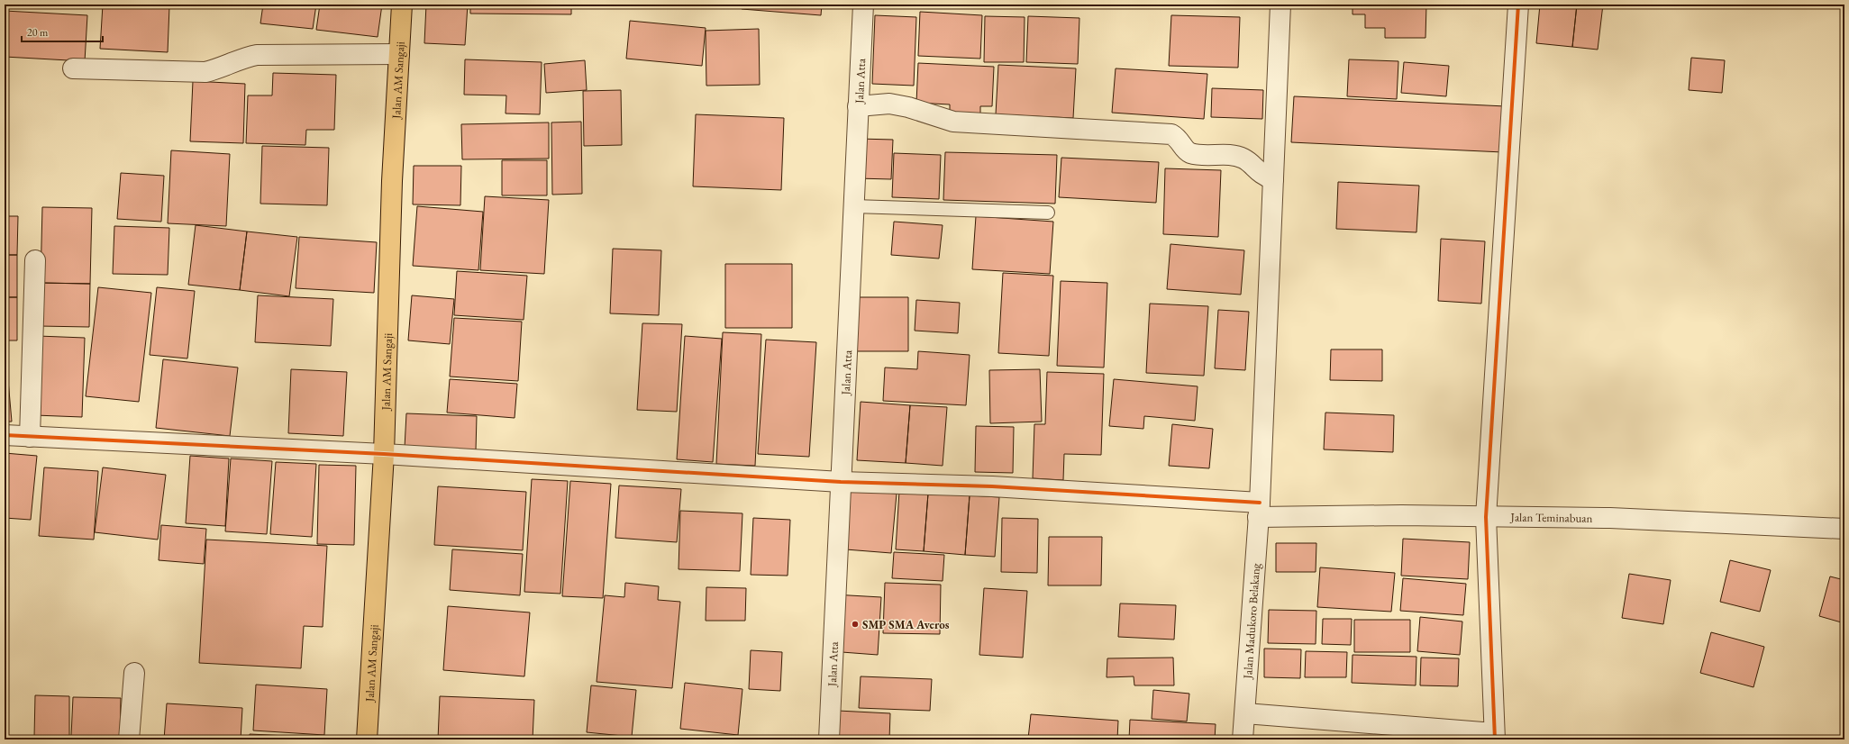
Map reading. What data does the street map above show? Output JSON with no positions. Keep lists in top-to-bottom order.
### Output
{
  "streets": {
    "highway": ["Jalan AM Sangaji"],
    "street": ["Jalan Atta", "Jalan Teminabuan", "Jalan Madukoro Belakang"]
  },
  "crossings": [
    ["Jalan AM Sangaji", "Jalan Teminabuan"],
    ["Jalan Atta", "Jalan Teminabuan"],
    ["Jalan Teminabuan", "Jalan Madukoro Belakang"]
  ],
  "places": ["SMP SMA Averos"],
  "scale_bar": "20 m"
}
